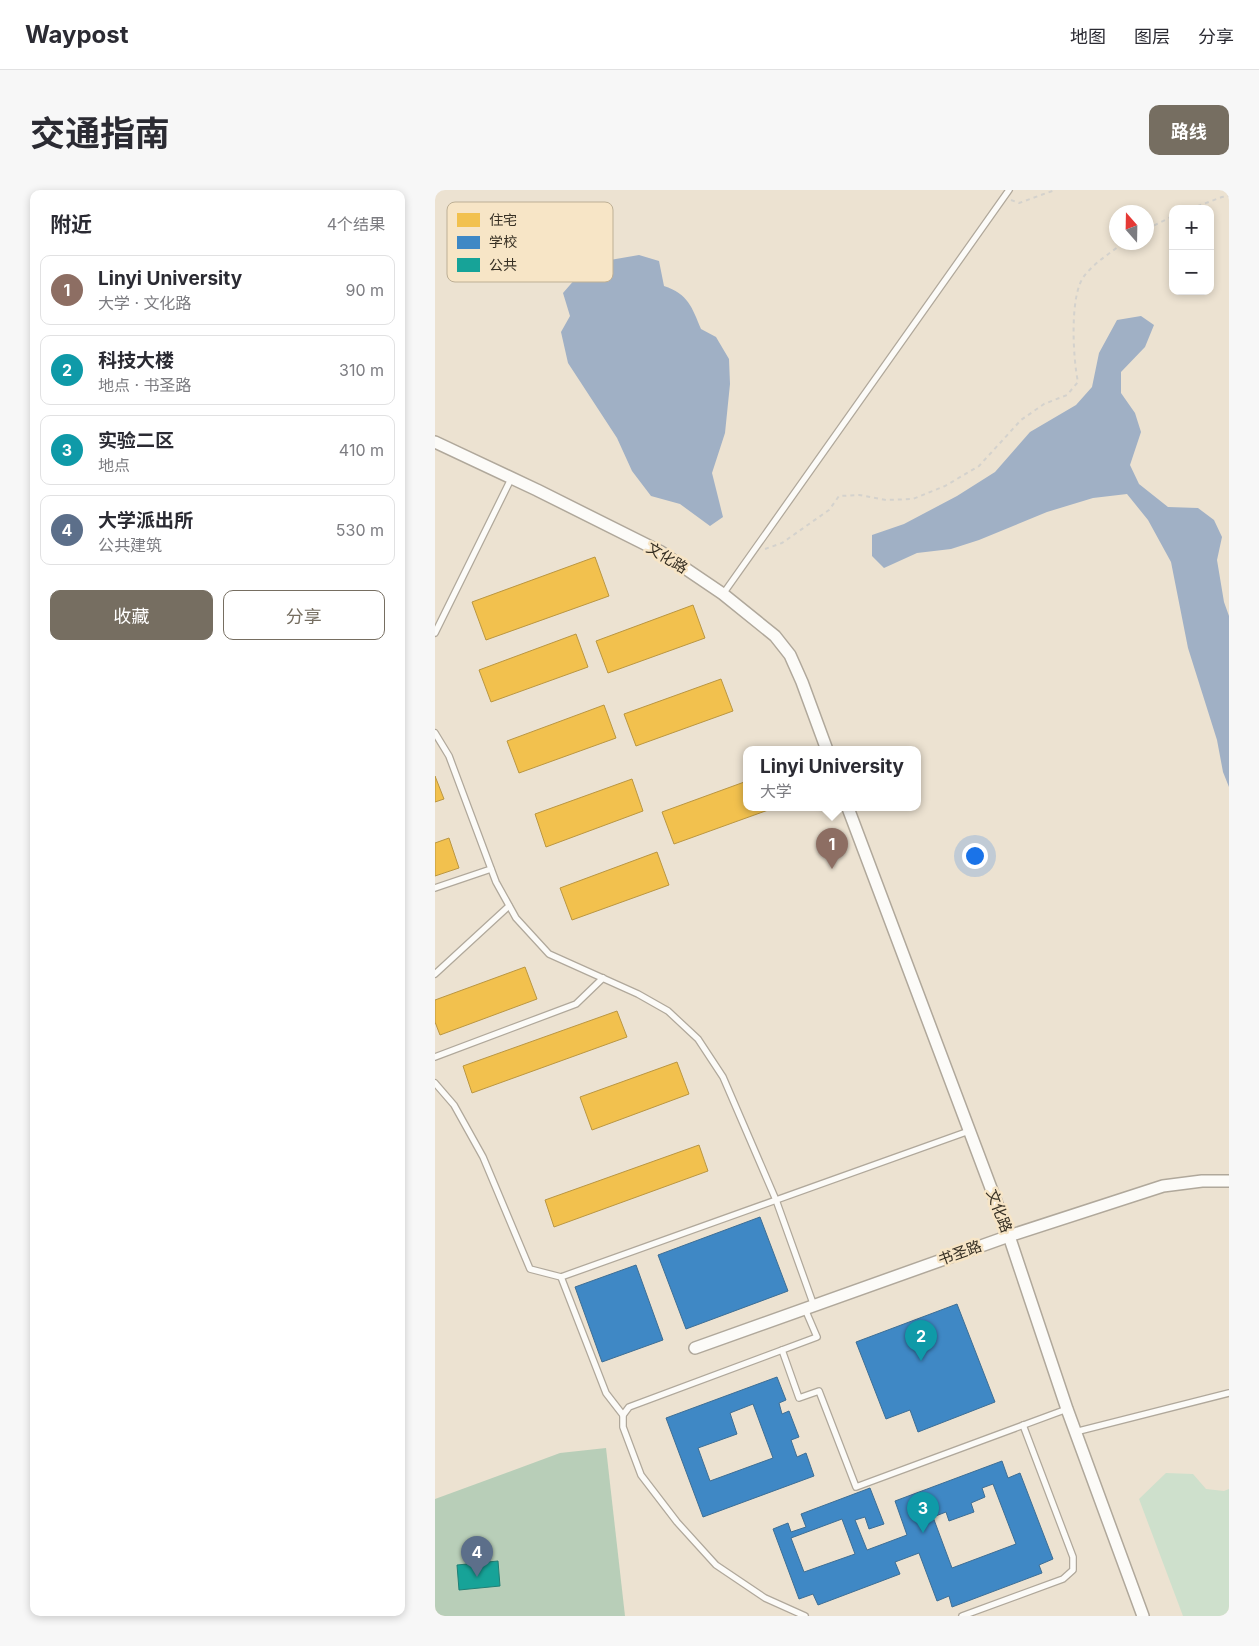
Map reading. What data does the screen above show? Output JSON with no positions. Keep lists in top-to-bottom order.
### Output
{
  "streets": {
    "street": ["文化路", "书圣路"]
  },
  "crossings": [
    ["文化路", "书圣路"]
  ],
  "legend": ["住宅", "学校", "公共"],
  "north": "top",
  "page": {
    "header": "Waypost",
    "nav": ["地图", "图层", "分享"],
    "title": "交通指南",
    "buttons": [
      "路线",
      ["收藏", "分享"]
    ],
    "heading": ["附近", "4个结果"],
    "map_buttons": ["+", "−"],
    "list": [
      {
        "mark": "1",
        "name": "Linyi University",
        "note": "大学 · 文化路",
        "value": "90 m"
      },
      {
        "mark": "2",
        "name": "科技大楼",
        "note": "地点 · 书圣路",
        "value": "310 m"
      },
      {
        "mark": "3",
        "name": "实验二区",
        "note": "地点",
        "value": "410 m"
      },
      {
        "mark": "4",
        "name": "大学派出所",
        "note": "公共建筑",
        "value": "530 m"
      }
    ],
    "popup": ["Linyi University", "大学"],
    "pins": [
      "1",
      "2",
      "3",
      "4"
    ]
  }
}
